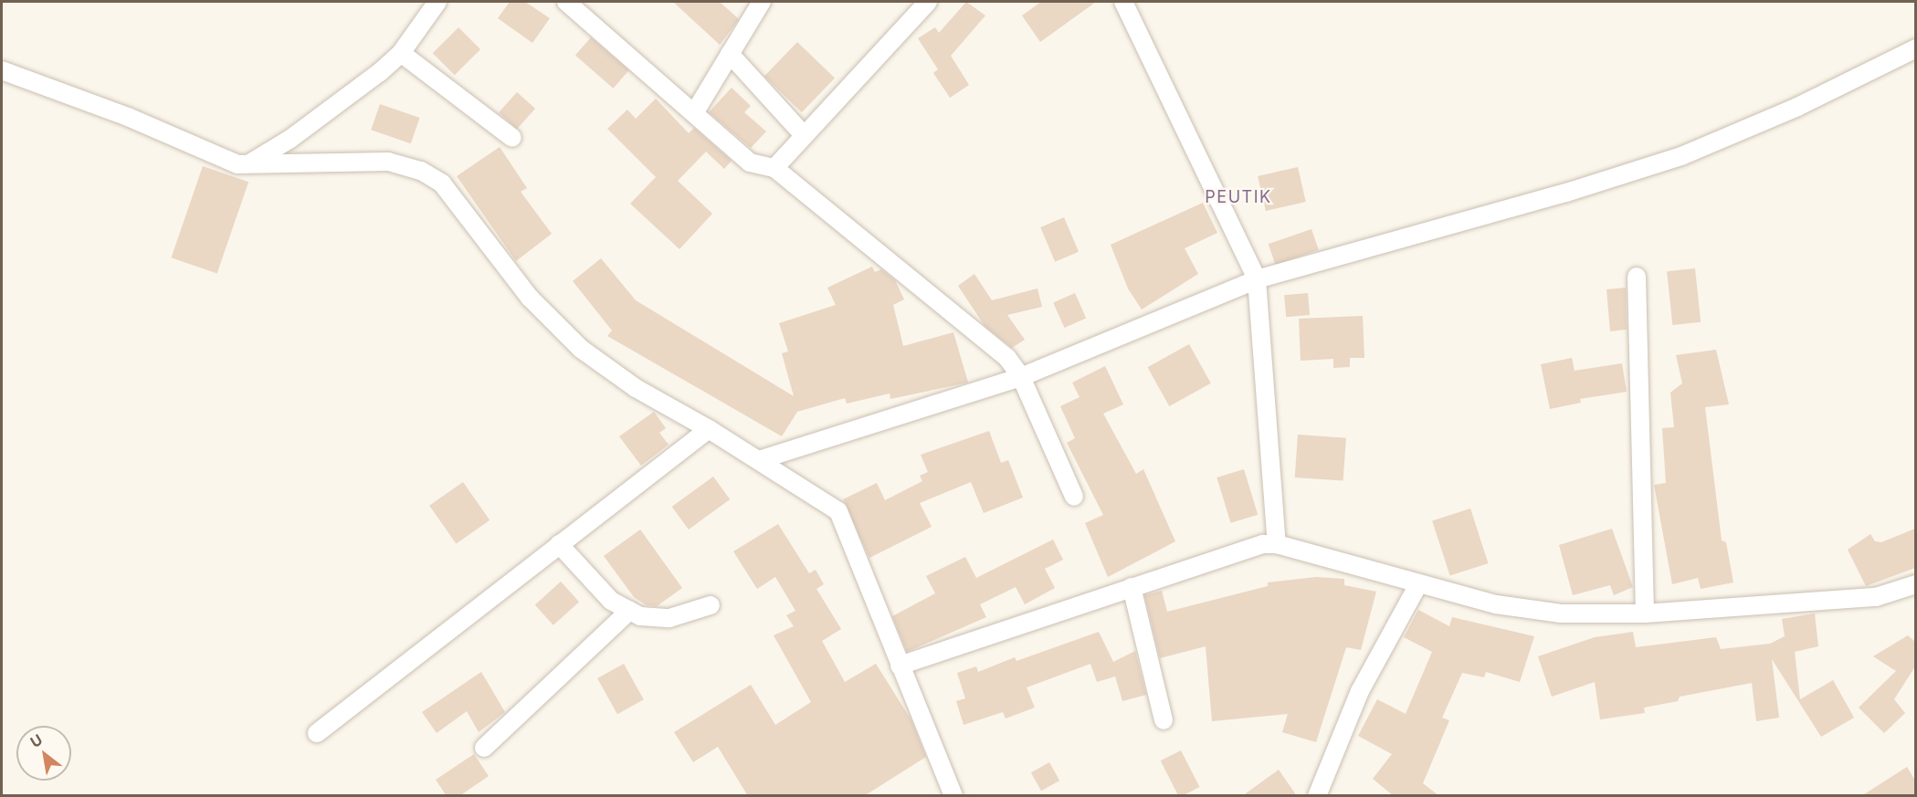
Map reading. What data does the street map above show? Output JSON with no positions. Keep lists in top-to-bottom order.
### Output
{
  "districts": ["PEUTIK"],
  "north": "top left"
}
